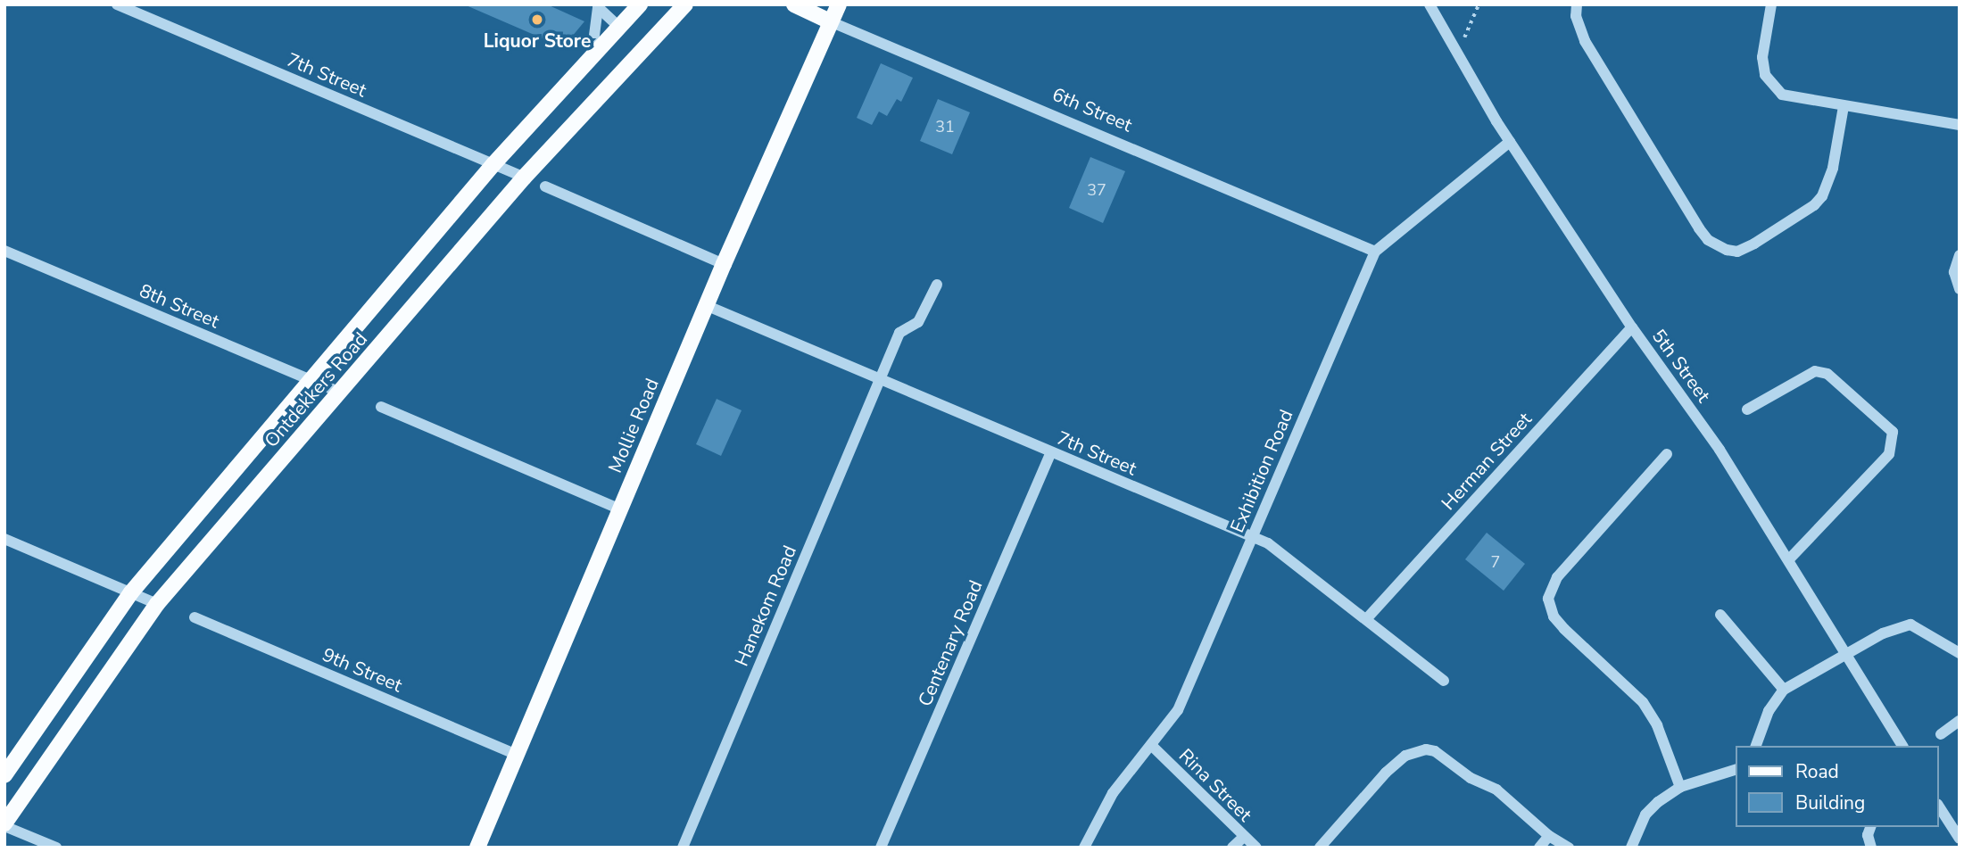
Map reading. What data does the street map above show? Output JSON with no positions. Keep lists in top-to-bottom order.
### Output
{
  "streets": {
    "main road": ["6th Street", "Ontdekkers Road", "Mollie Road"],
    "street": [
      "7th Street",
      "8th Street",
      "5th Street",
      "Herman Street",
      "Exhibition Road",
      "Hanekom Road",
      "Centenary Road",
      "9th Street",
      "Rina Street"
    ]
  },
  "crossings": [
    ["7th Street", "Ontdekkers Road"],
    ["7th Street", "Mollie Road"],
    ["7th Street", "Herman Street"],
    ["7th Street", "Exhibition Road"],
    ["7th Street", "Hanekom Road"],
    ["7th Street", "Centenary Road"],
    ["6th Street", "Mollie Road"],
    ["6th Street", "Exhibition Road"],
    ["8th Street", "Ontdekkers Road"],
    ["5th Street", "Herman Street"],
    ["5th Street", "Exhibition Road"],
    ["Mollie Road", "9th Street"],
    ["Exhibition Road", "Rina Street"]
  ],
  "places": ["Liquor Store"],
  "house_numbers": ["31", "37", "7"],
  "legend": ["Road", "Building"]
}
